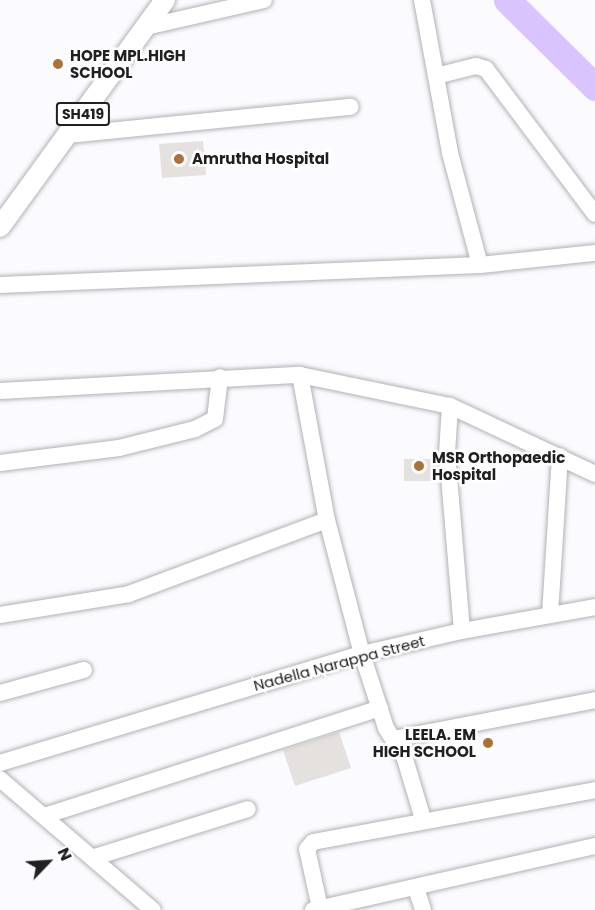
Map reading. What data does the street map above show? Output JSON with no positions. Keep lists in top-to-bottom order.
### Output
{
  "streets": {
    "main road": ["SH419"],
    "street": ["Nadella Narappa Street"]
  },
  "places": [
    "HOPE MPL.HIGH SCHOOL",
    "Amrutha Hospital",
    "MSR Orthopaedic Hospital",
    "LEELA. EM HIGH SCHOOL"
  ],
  "north": "top right"
}
